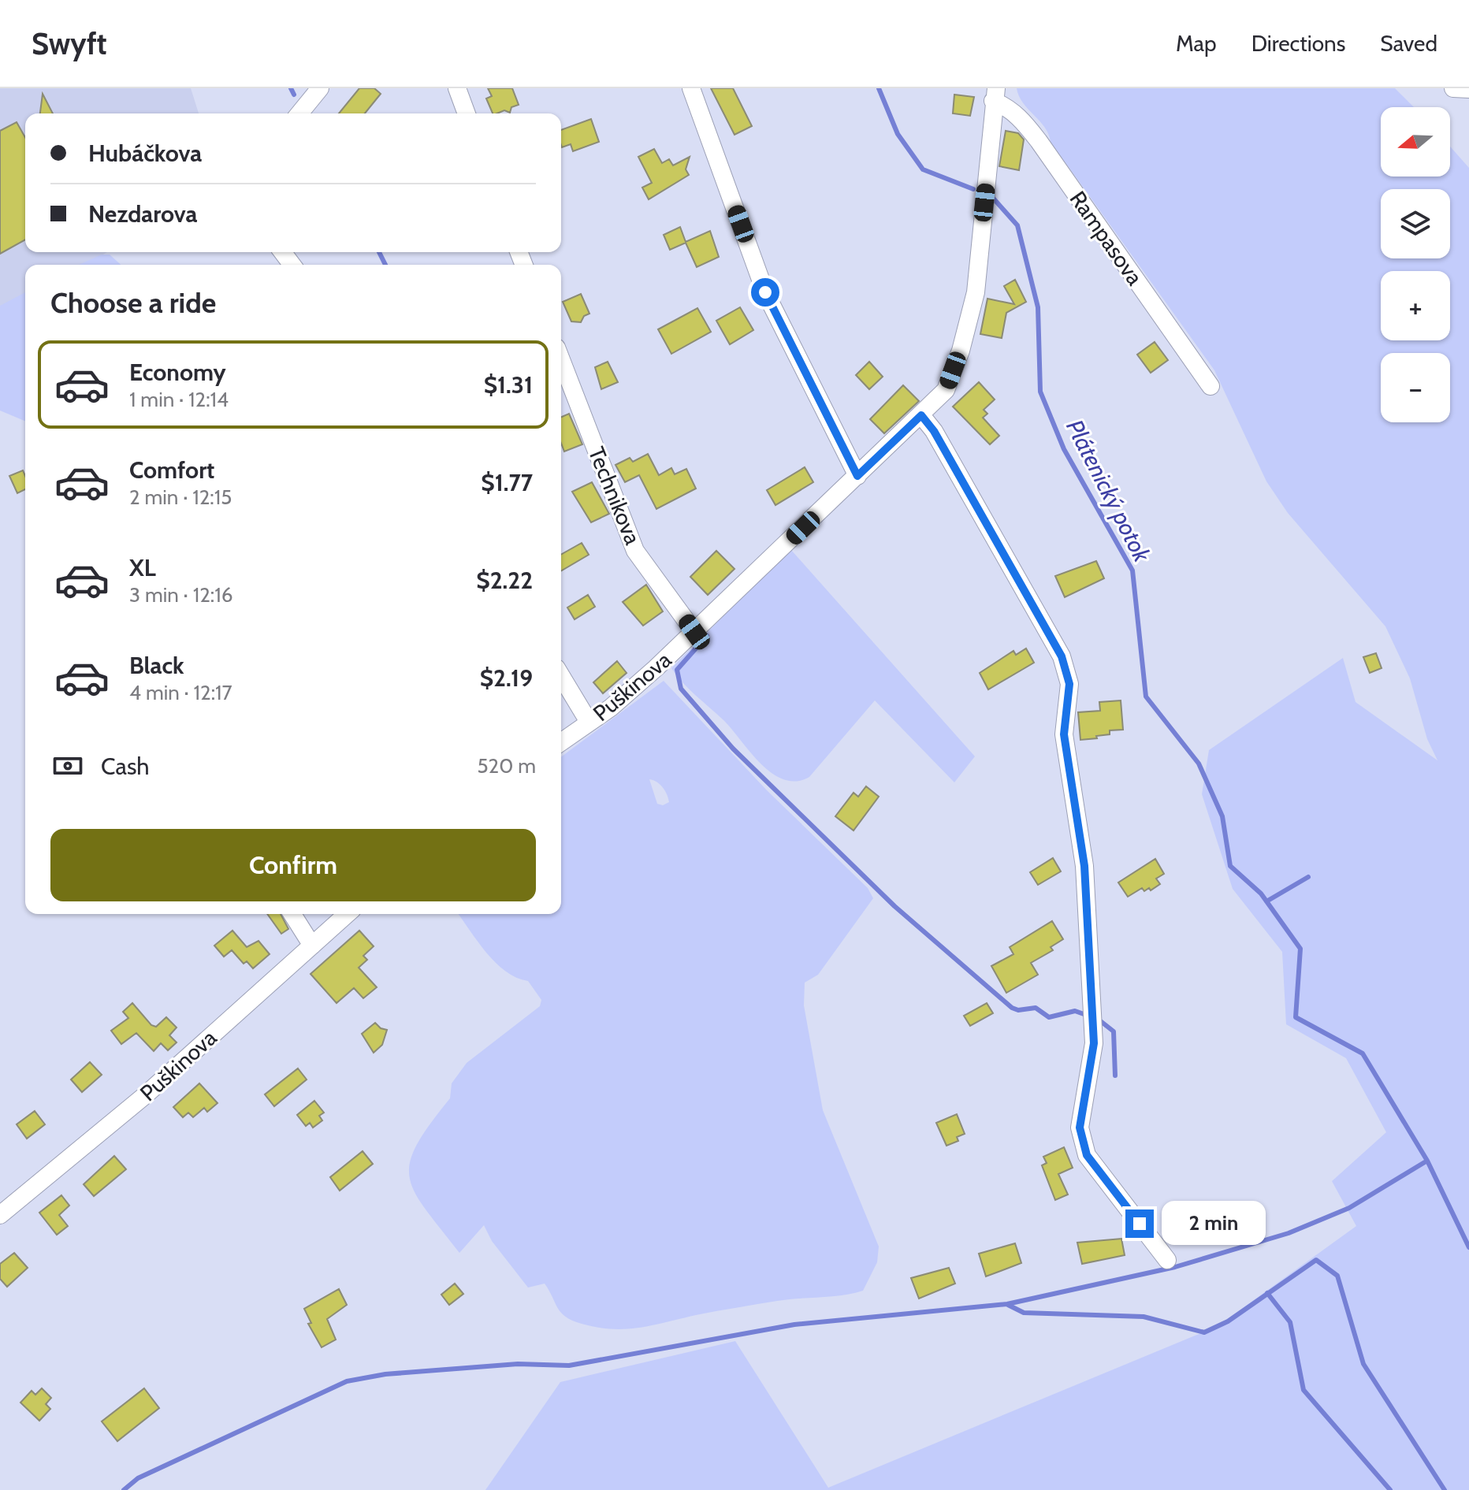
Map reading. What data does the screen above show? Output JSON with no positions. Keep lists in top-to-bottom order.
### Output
{
  "streets": {
    "street": ["Rampasova", "Technikova", "Puškinova"]
  },
  "crossings": [
    ["Rampasova", "Puškinova"],
    ["Technikova", "Puškinova"]
  ],
  "water": ["Plátenický potok"],
  "north": "left",
  "page": {
    "header": "Swyft",
    "nav": ["Map", "Directions", "Saved"],
    "map_buttons": ["+", "−"],
    "banner": ["Hubáčkova", "Nezdarova"],
    "heading": "Choose a ride",
    "list": [
      {
        "name": "Economy",
        "note": "1 min · 12:14",
        "value": "$1.31"
      },
      {
        "name": "Comfort",
        "note": "2 min · 12:15",
        "value": "$1.77"
      },
      {
        "name": "XL",
        "note": "3 min · 12:16",
        "value": "$2.22"
      },
      {
        "name": "Black",
        "note": "4 min · 12:17",
        "value": "$2.19"
      }
    ],
    "pay": ["Cash", "520 m"],
    "buttons": "Confirm",
    "bubble": "2 min"
  }
}
